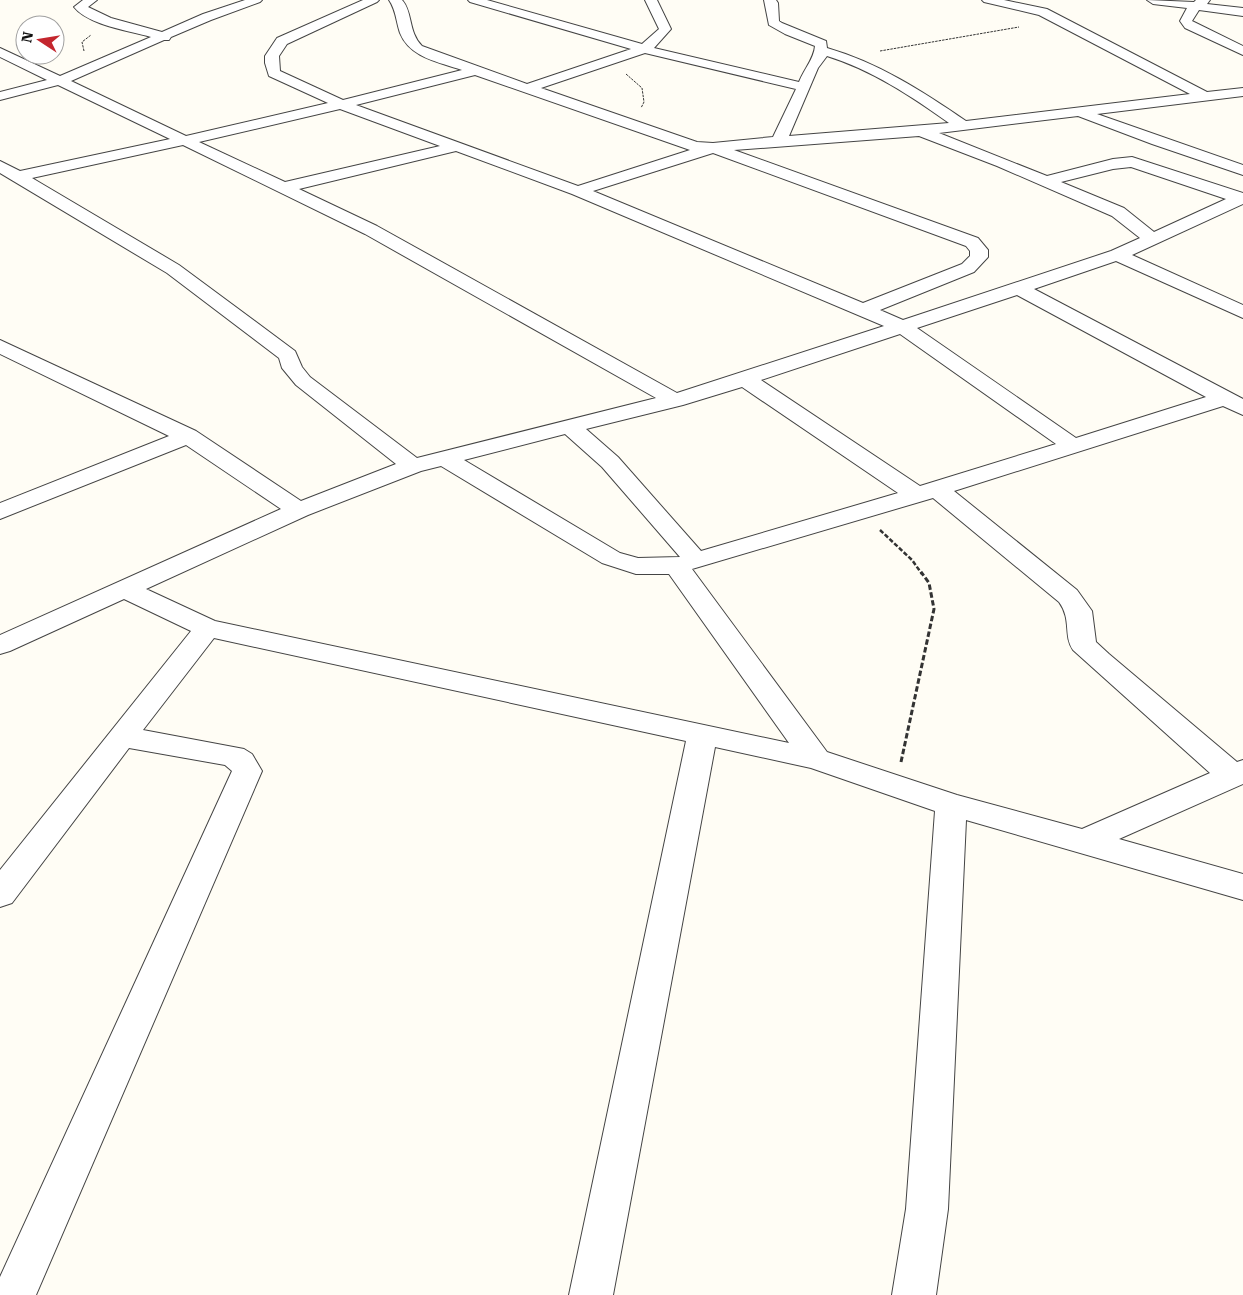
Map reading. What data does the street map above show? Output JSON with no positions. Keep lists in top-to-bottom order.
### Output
{
  "north": "left"
}
